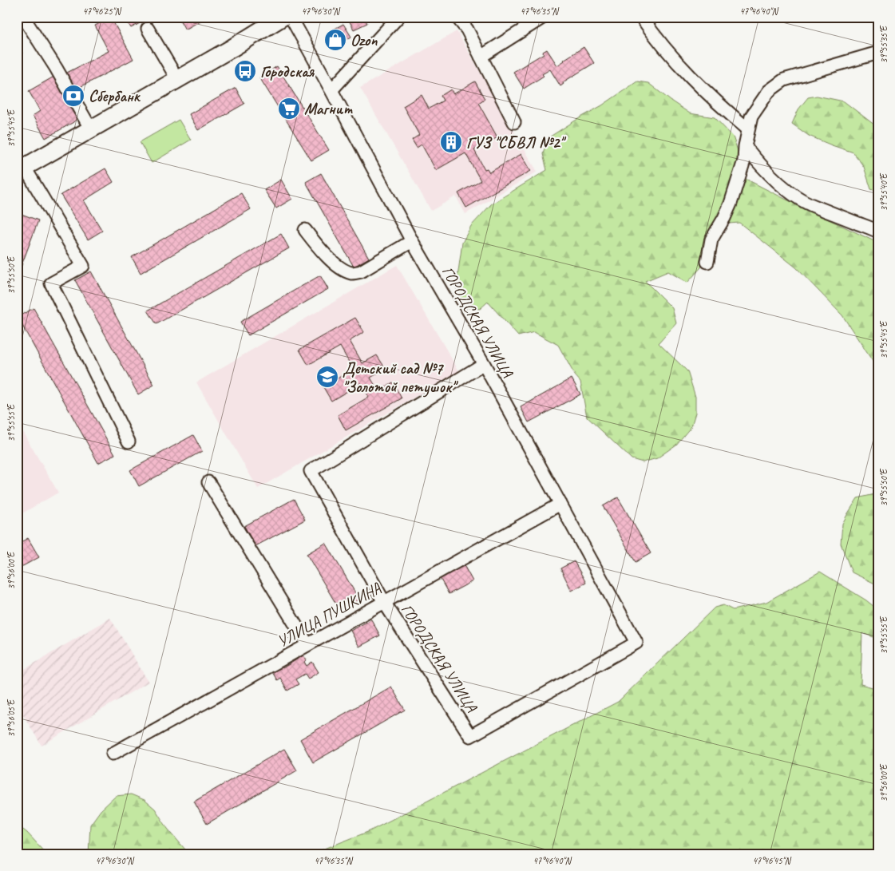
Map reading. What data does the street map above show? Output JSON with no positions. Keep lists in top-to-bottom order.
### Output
{
  "streets": {
    "street": ["ГОРОДСКАЯ УЛИЦА", "УЛИЦА ПУШКИНА"]
  },
  "crossings": [
    ["ГОРОДСКАЯ УЛИЦА", "УЛИЦА ПУШКИНА"]
  ],
  "places": {
    "shop": ["Ozon"],
    "bus stop": ["Городская"],
    "bank": ["Сбербанк"],
    "supermarket": ["Магнит"],
    "building": ["ГУЗ \"СБВЛ №2\""],
    "school or university": ["Детский сад №7 \"Золотой петушок\""]
  },
  "coordinates": [
    "47°46'25\"N",
    "47°46'30\"N",
    "47°46'35\"N",
    "47°46'40\"N",
    "39°55'35\"E",
    "39°55'45\"E",
    "39°55'40\"E",
    "39°55'50\"E",
    "39°55'55\"E",
    "39°56'00\"E",
    "39°56'05\"E",
    "47°46'45\"N"
  ]
}
